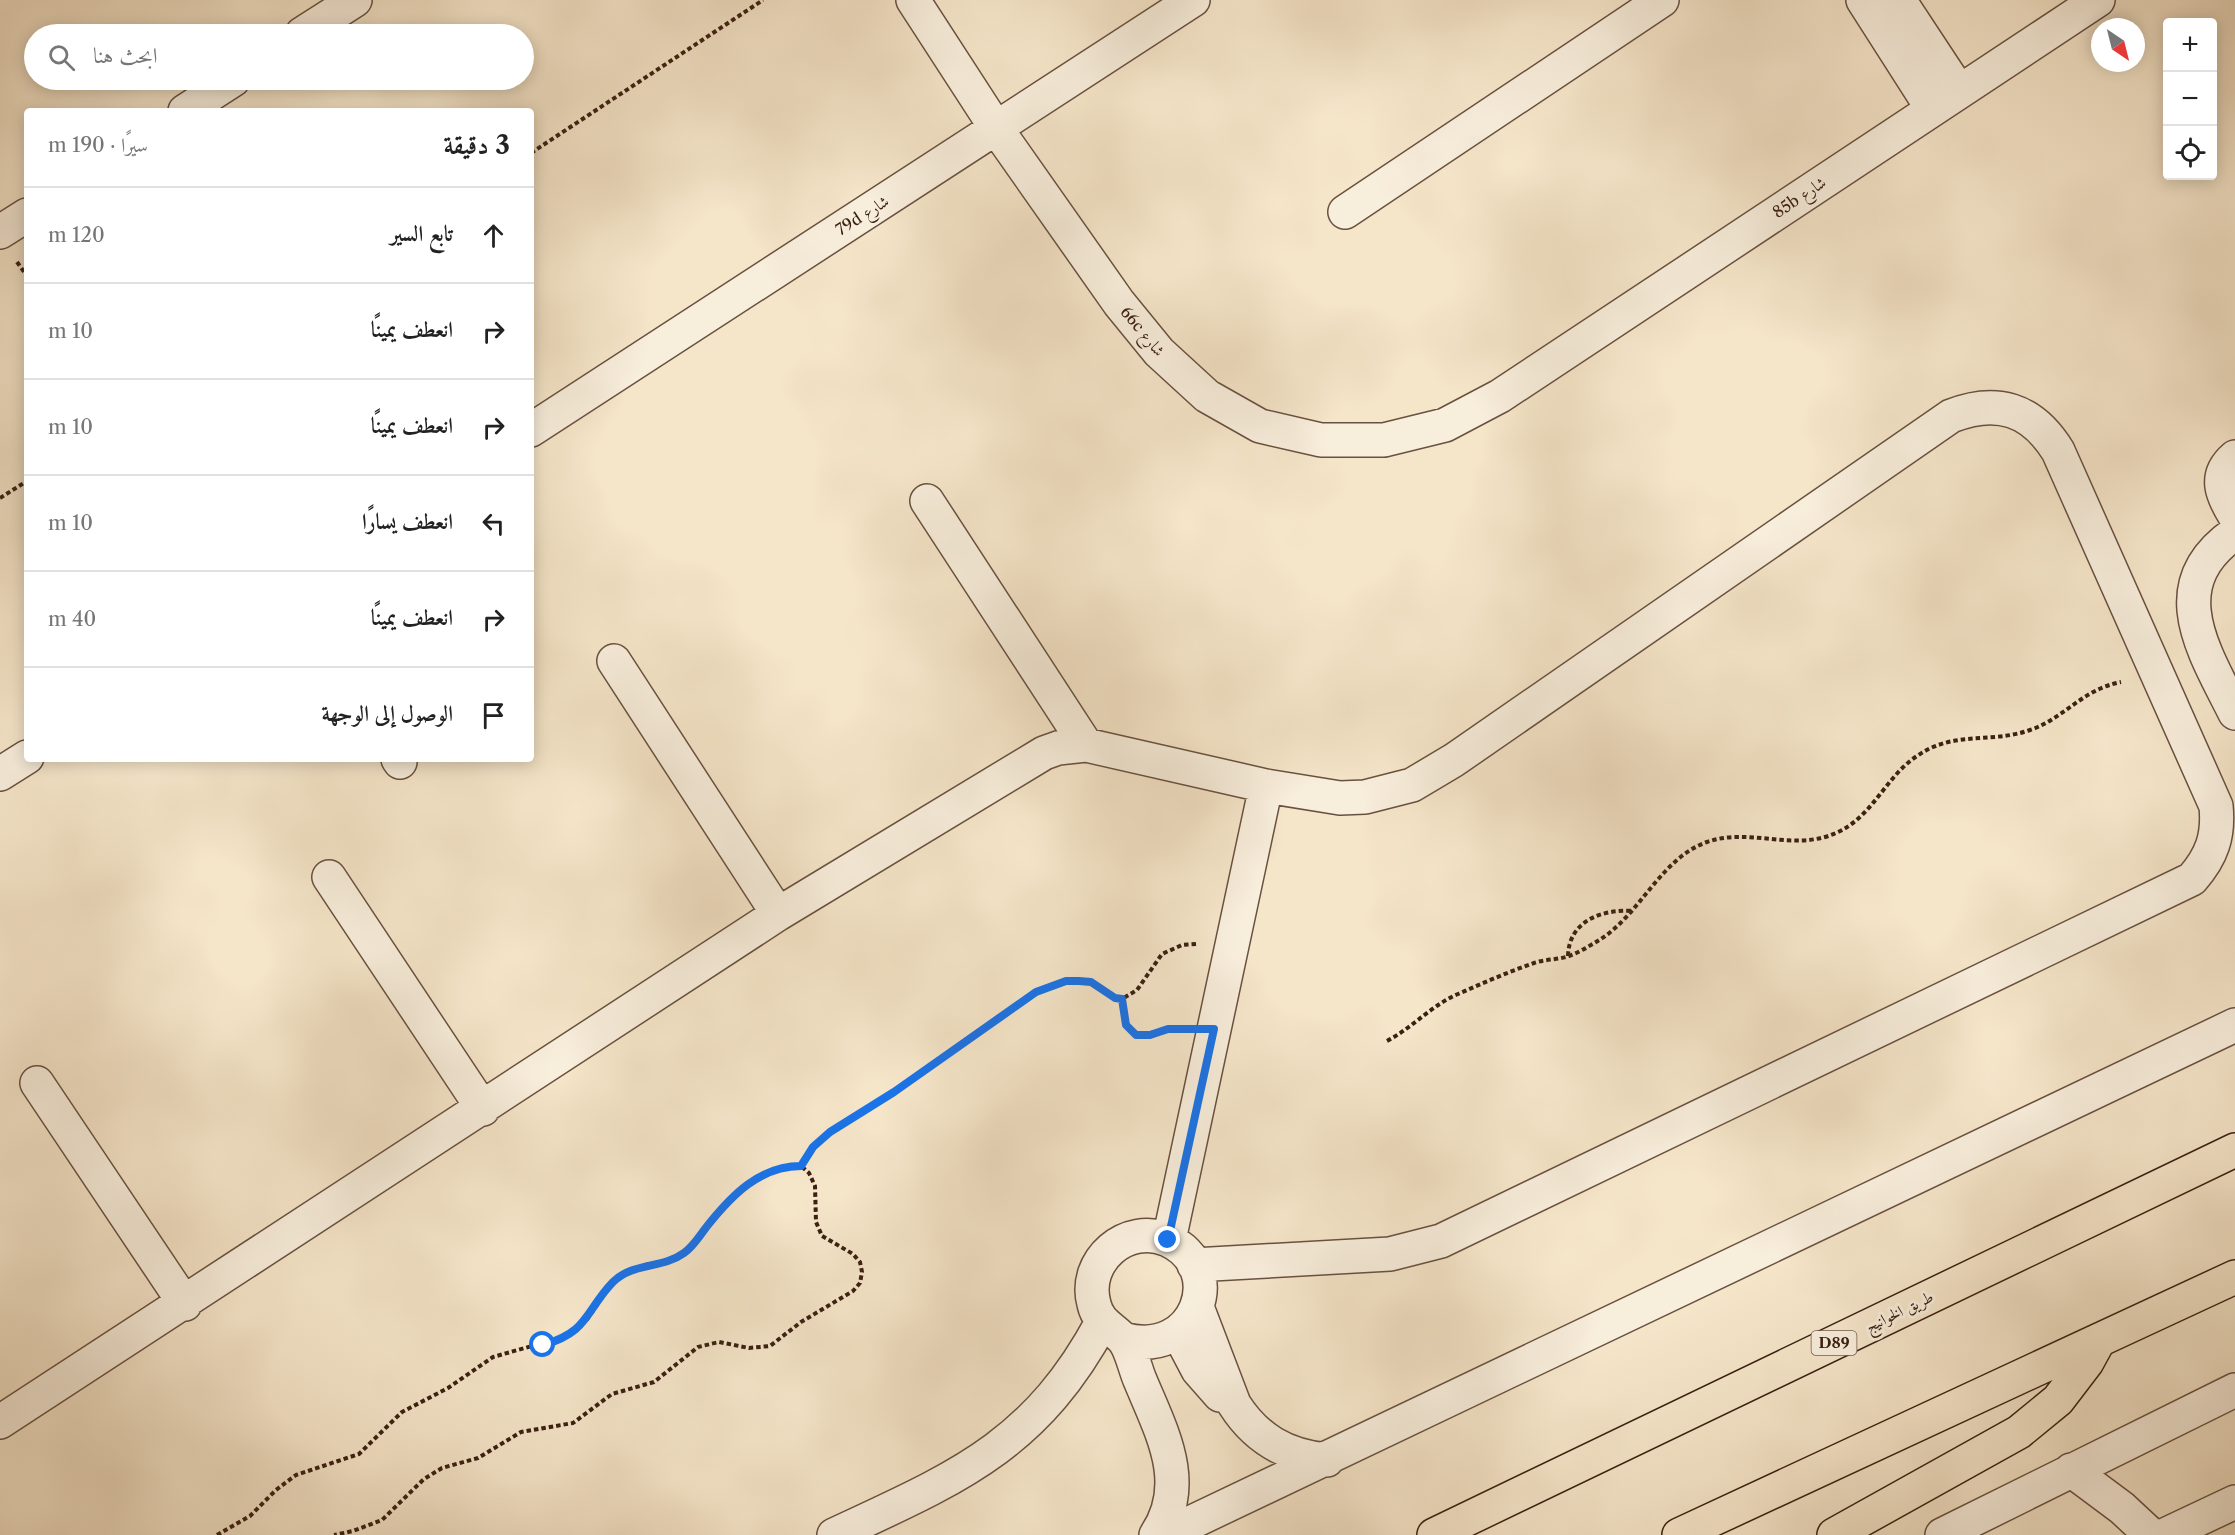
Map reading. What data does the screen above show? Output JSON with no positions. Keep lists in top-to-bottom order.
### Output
{
  "streets": {
    "highway": ["طريق الخوانيج", "D89"],
    "street": ["85b شارع", "79d شارع", "66c شارع"]
  },
  "crossings": [
    ["85b شارع", "66c شارع"],
    ["79d شارع", "66c شارع"]
  ],
  "north": "bottom right",
  "page": {
    "map_buttons": ["+", "−"],
    "search": "ابحث هنا",
    "heading": ["3 دقيقة", "سيرًا · 190 m"],
    "list": [
      ["تابع السير", "120 m"],
      ["انعطف يمينًا", "10 m"],
      ["انعطف يمينًا", "10 m"],
      ["انعطف يسارًا", "10 m"],
      ["انعطف يمينًا", "40 m"],
      "الوصول إلى الوجهة"
    ]
  }
}
